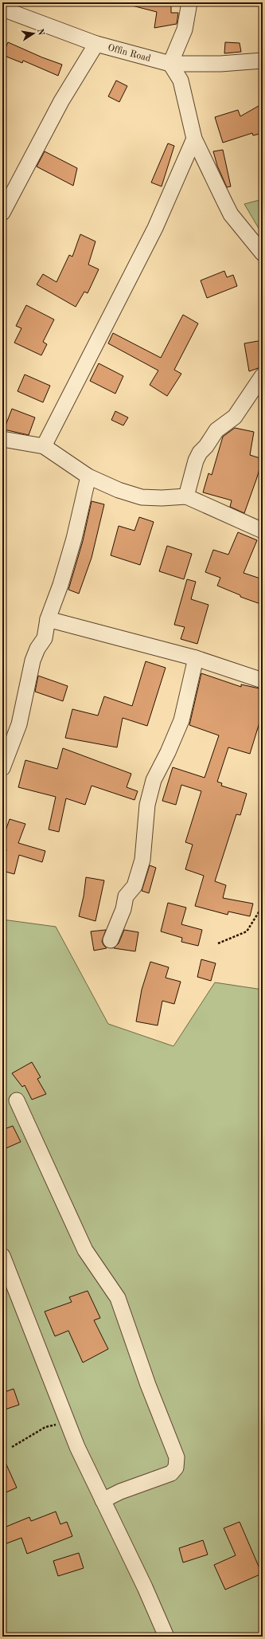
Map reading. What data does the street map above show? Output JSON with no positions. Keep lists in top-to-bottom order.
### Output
{
  "streets": {
    "street": ["Offin Road"]
  },
  "north": "right"
}
